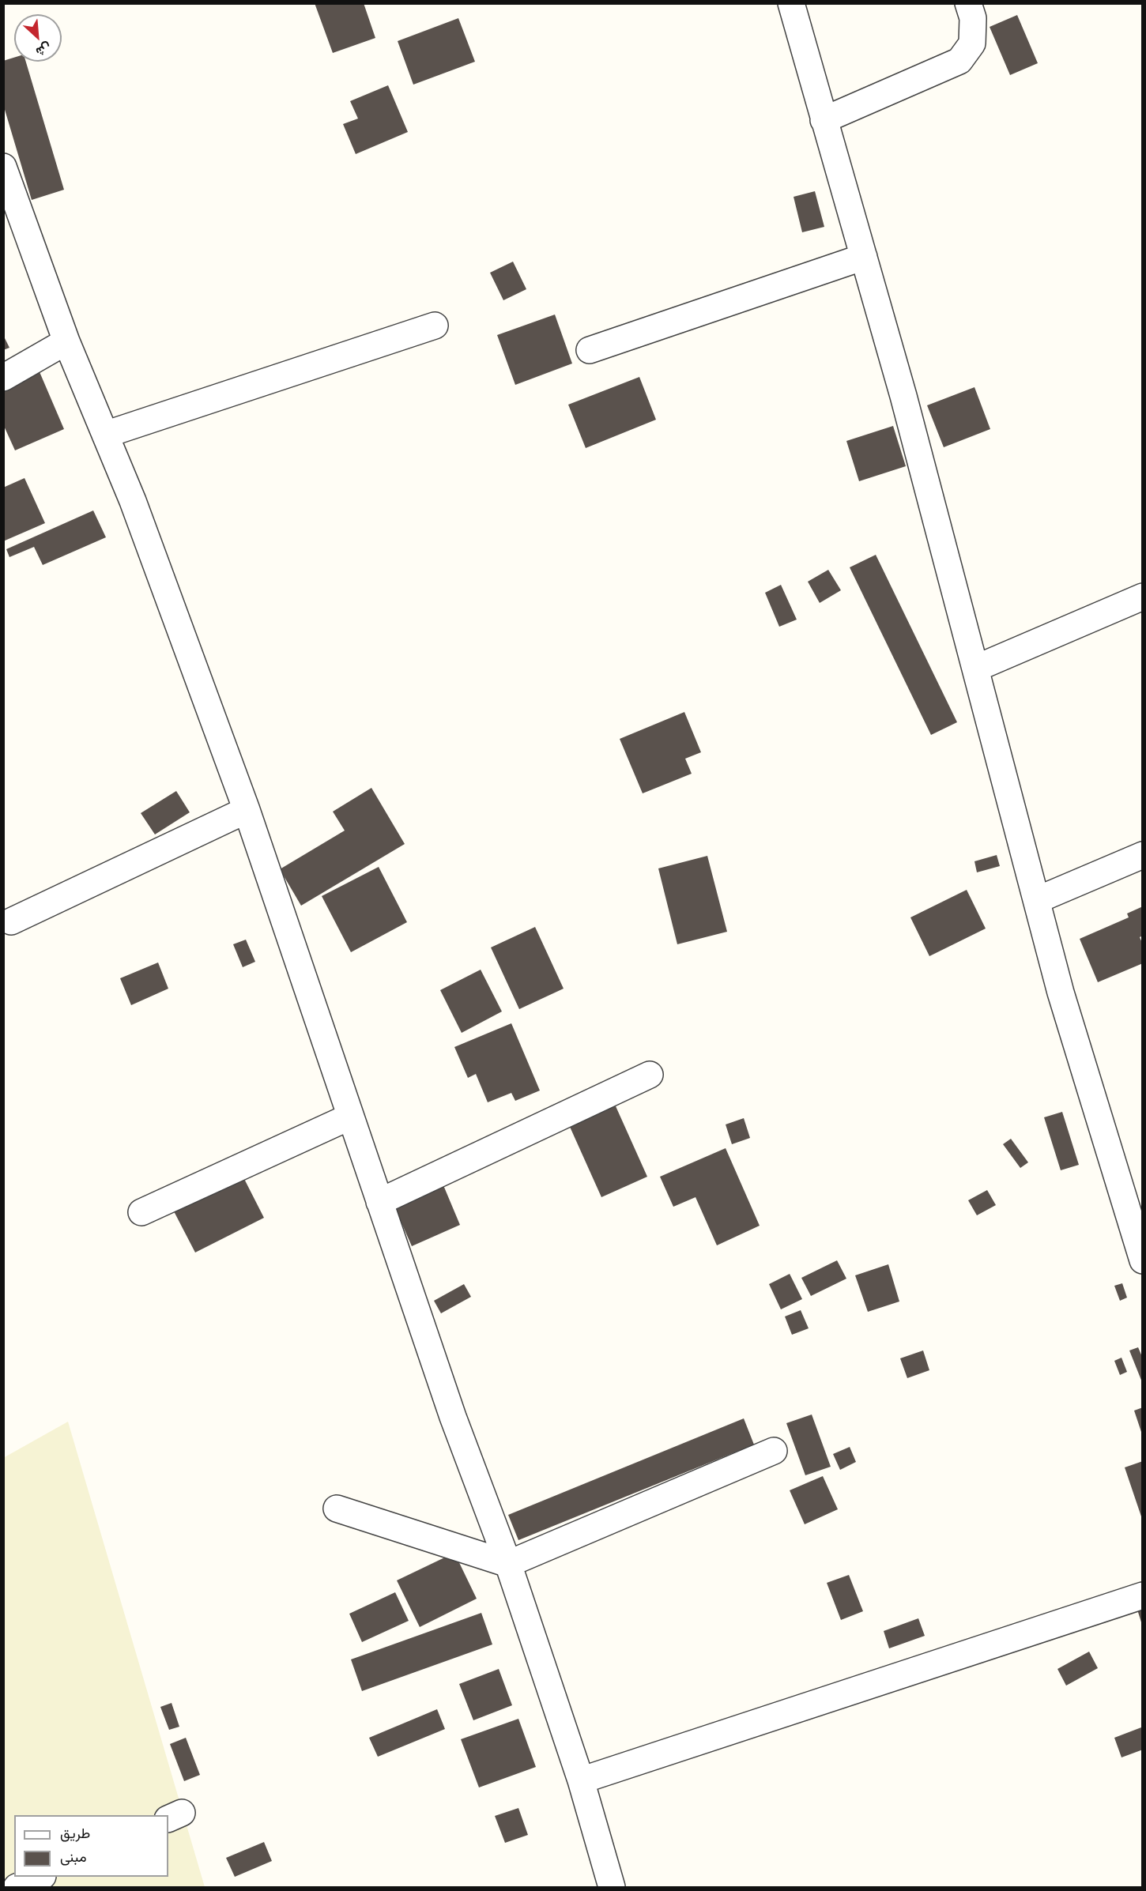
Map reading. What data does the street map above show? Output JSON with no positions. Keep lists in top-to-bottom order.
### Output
{
  "legend": ["طريق", "مبنى"],
  "north": "bottom right"
}
